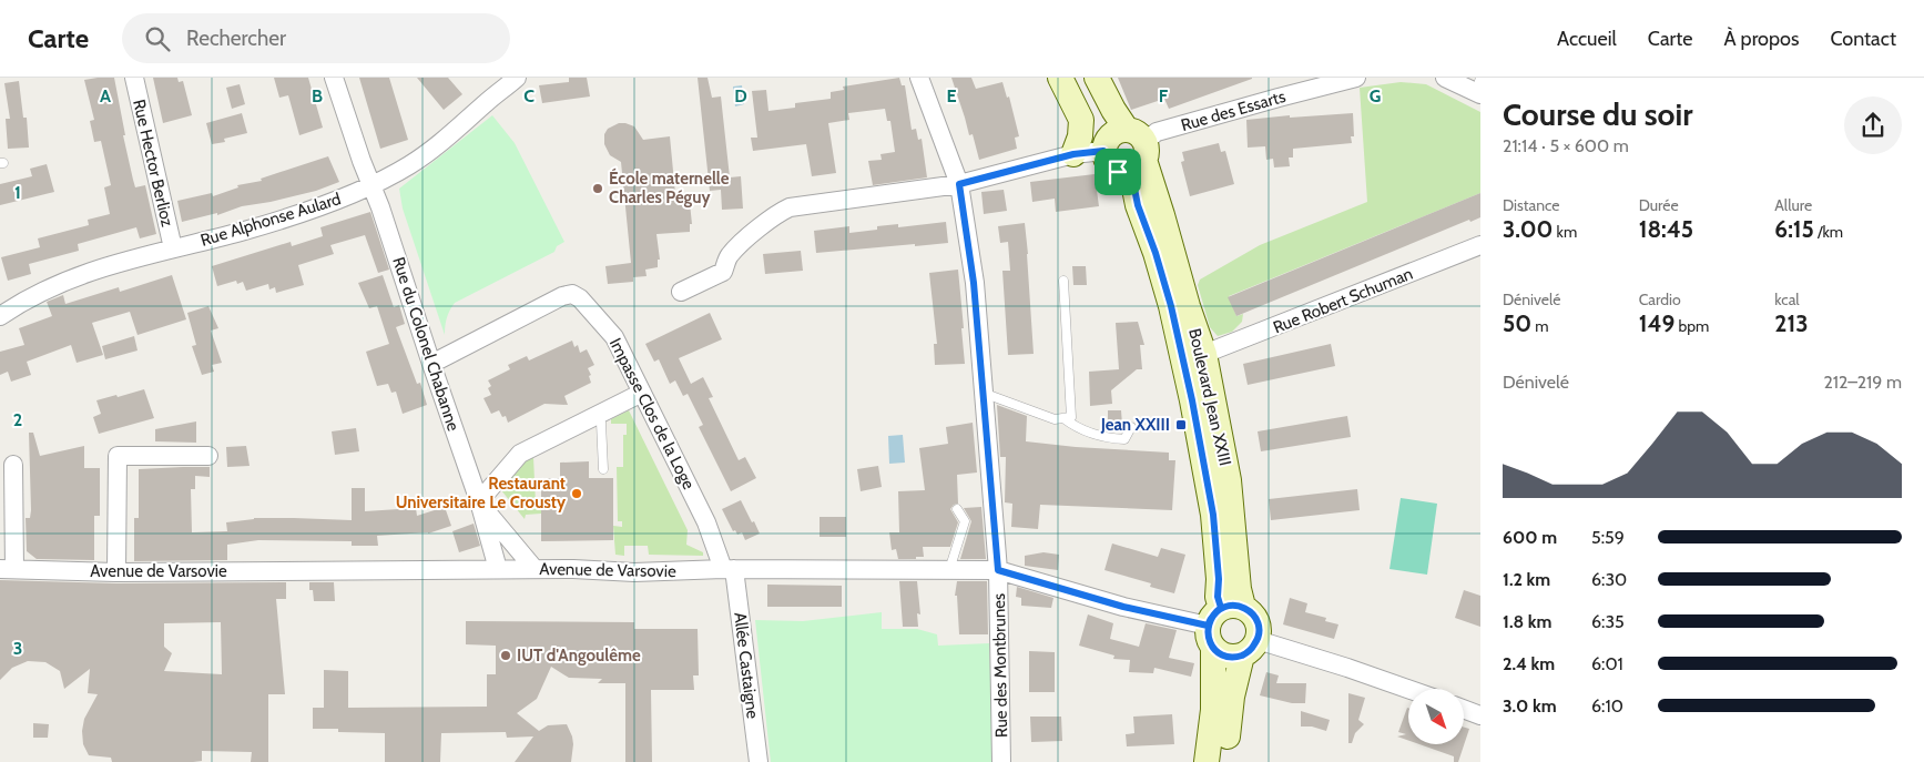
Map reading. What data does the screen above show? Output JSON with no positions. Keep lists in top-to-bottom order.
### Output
{
  "streets": {
    "main road": ["Boulevard Jean XXIII"],
    "street": [
      "Rue des Essarts",
      "Rue Hector Berlioz",
      "Rue Alphonse Aulard",
      "Rue Robert Schuman",
      "Rue du Colonel Chabanne",
      "Impasse Clos de la Loge",
      "Avenue de Varsovie",
      "Allée Castaigne",
      "Rue des Montbrunes"
    ]
  },
  "crossings": [
    ["Rue des Essarts", "Boulevard Jean XXIII"],
    ["Rue Hector Berlioz", "Rue Alphonse Aulard"],
    ["Rue Alphonse Aulard", "Rue du Colonel Chabanne"],
    ["Rue Robert Schuman", "Boulevard Jean XXIII"],
    ["Rue du Colonel Chabanne", "Impasse Clos de la Loge"],
    ["Rue du Colonel Chabanne", "Avenue de Varsovie"],
    ["Boulevard Jean XXIII", "Avenue de Varsovie"],
    ["Impasse Clos de la Loge", "Avenue de Varsovie"],
    ["Impasse Clos de la Loge", "Allée Castaigne"],
    ["Avenue de Varsovie", "Allée Castaigne"],
    ["Avenue de Varsovie", "Rue des Montbrunes"]
  ],
  "places": {
    "other": ["École maternelle Charles Péguy", "Restaurant Universitaire Le Crousty", "IUT d'Angoulême"],
    "transit": ["Jean XXIII"]
  },
  "north": "bottom right",
  "page": {
    "header": "Carte",
    "search": "Rechercher",
    "nav": [
      "Accueil",
      "Carte",
      "À propos",
      "Contact"
    ],
    "heading": ["Course du soir", "21:14 · 5 × 600 m"],
    "stats": [
      ["Distance", "3.00 km"],
      ["Durée", "18:45"],
      ["Allure", "6:15 /km"],
      ["Dénivelé", "50 m"],
      ["Cardio", "149 bpm"],
      ["kcal", "213"]
    ],
    "chart": ["Dénivelé", "212–219 m"],
    "list": [
      {
        "name": "600 m",
        "note": "5:59"
      },
      {
        "name": "1.2 km",
        "note": "6:30"
      },
      {
        "name": "1.8 km",
        "note": "6:35"
      },
      {
        "name": "2.4 km",
        "note": "6:01"
      },
      {
        "name": "3.0 km",
        "note": "6:10"
      }
    ]
  },
  "grid": {
    "columns": [
      "A",
      "B",
      "C",
      "D",
      "E",
      "F",
      "G"
    ],
    "rows": ["1", "2", "3"]
  }
}
